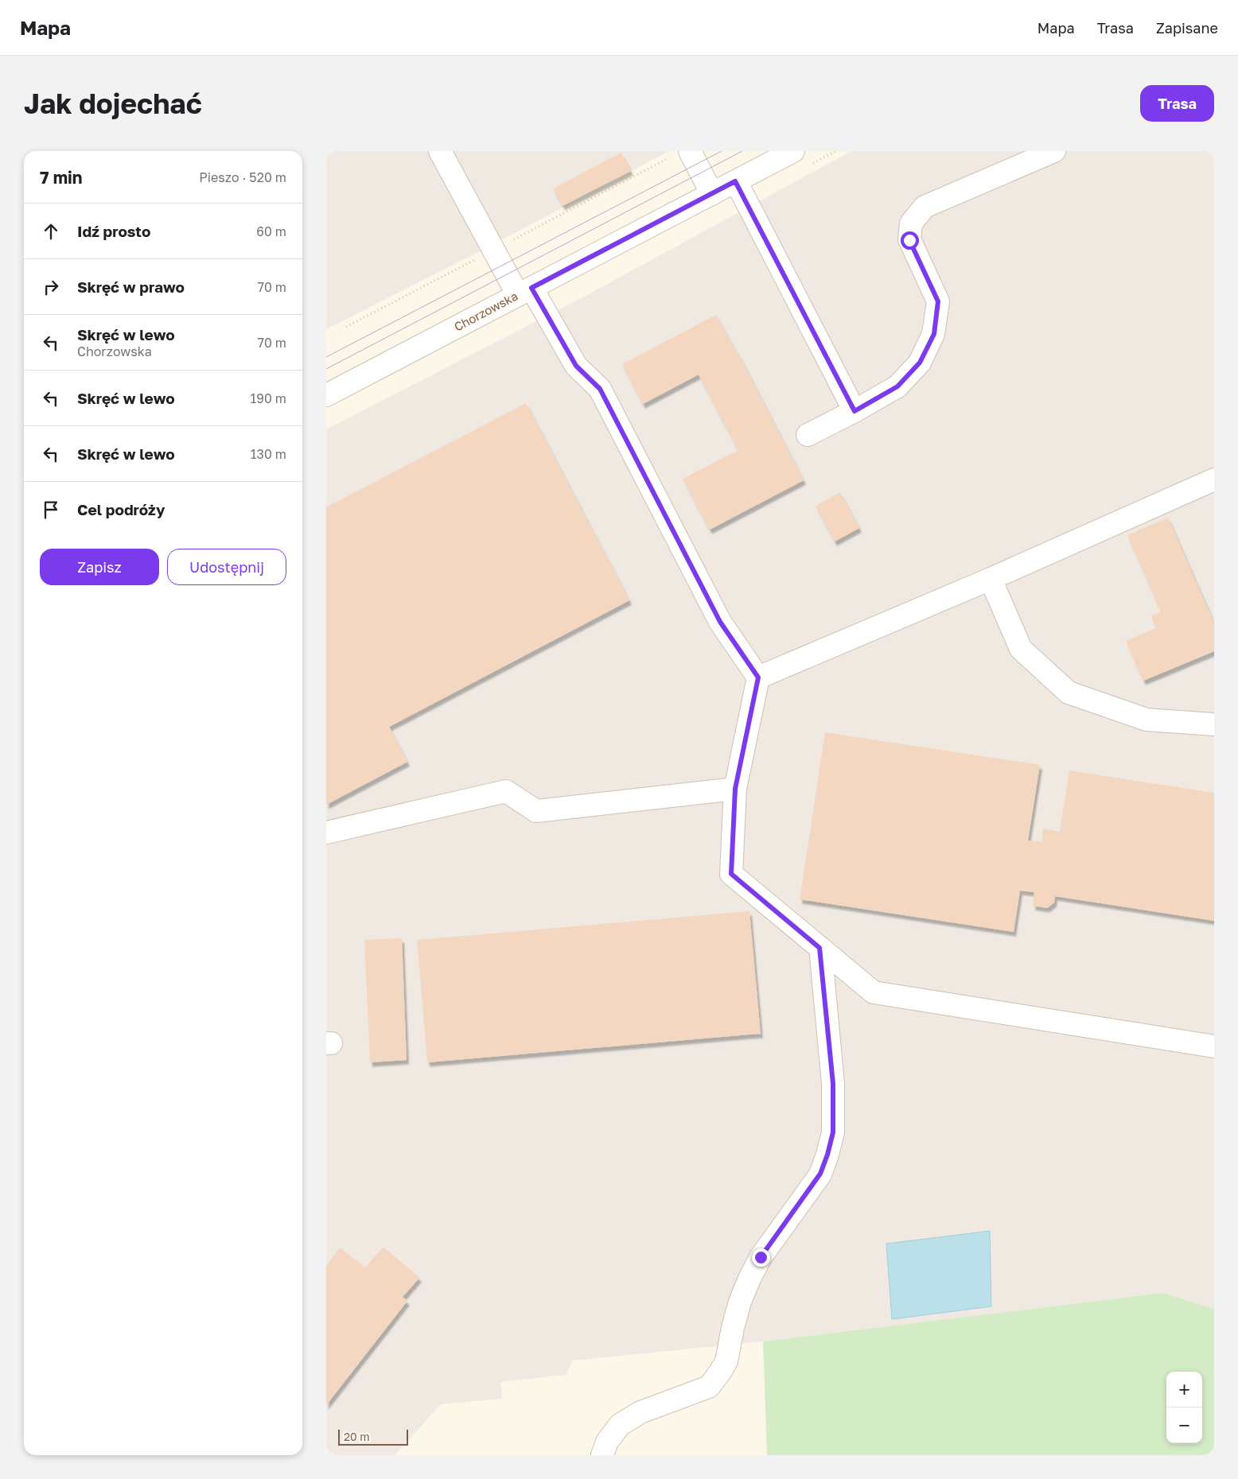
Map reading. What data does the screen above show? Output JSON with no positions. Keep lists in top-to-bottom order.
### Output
{
  "streets": {
    "street": ["Chorzowska"]
  },
  "scale_bar": "20 m",
  "page": {
    "header": "Mapa",
    "nav": ["Mapa", "Trasa", "Zapisane"],
    "buttons": [
      "Trasa",
      ["Zapisz", "Udostępnij"]
    ],
    "title": "Jak dojechać",
    "heading": ["7 min", "Pieszo · 520 m"],
    "list": [
      ["Idź prosto", "60 m"],
      ["Skręć w prawo", "70 m"],
      ["Skręć w lewo", "Chorzowska", "70 m"],
      ["Skręć w lewo", "190 m"],
      ["Skręć w lewo", "130 m"],
      "Cel podróży"
    ],
    "map_buttons": ["+", "−"],
    "scale": "20 m"
  }
}
